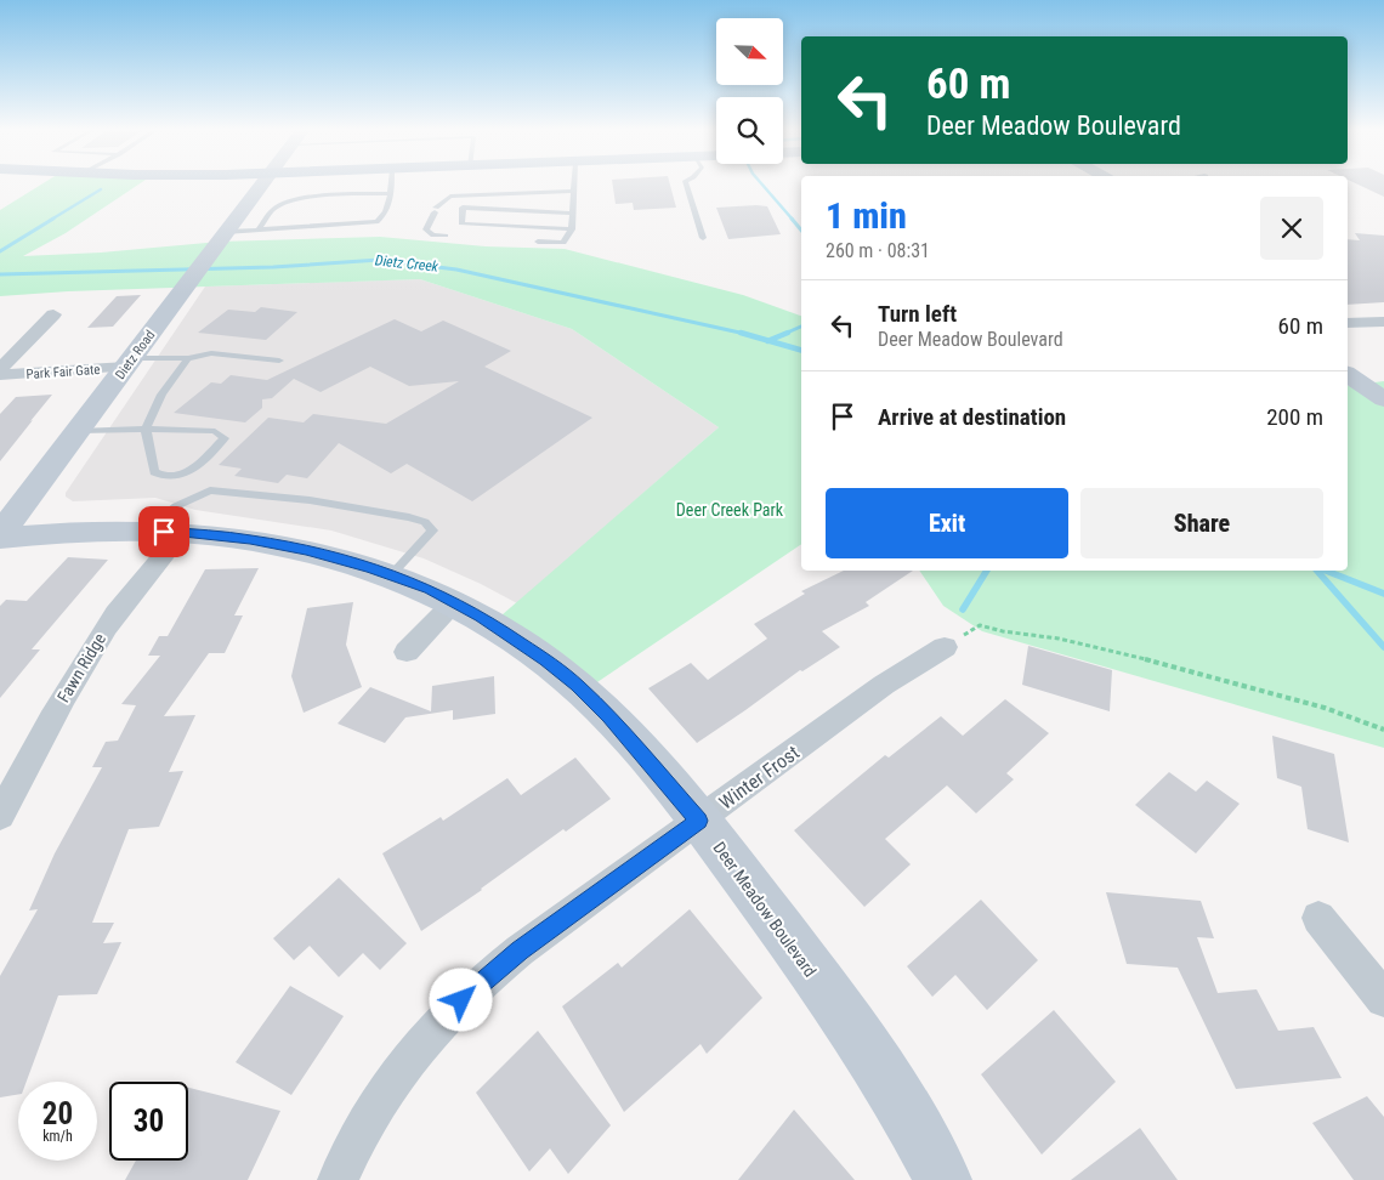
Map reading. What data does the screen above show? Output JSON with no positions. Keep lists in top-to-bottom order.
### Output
{
  "streets": {
    "street": [
      "Dietz Road",
      "Park Fair Gate",
      "Fawn Ridge",
      "Winter Frost",
      "Deer Meadow Boulevard"
    ]
  },
  "crossings": [
    ["Dietz Road", "Park Fair Gate"],
    ["Dietz Road", "Deer Meadow Boulevard"],
    ["Fawn Ridge", "Deer Meadow Boulevard"],
    ["Winter Frost", "Deer Meadow Boulevard"]
  ],
  "water": ["Dietz Creek"],
  "parks": ["Deer Creek Park"],
  "north": "bottom right",
  "page": {
    "turn": ["60 m", "Deer Meadow Boulevard"],
    "heading": ["1 min", "260 m · 08:31"],
    "list": [
      {
        "name": "Turn left",
        "note": "Deer Meadow Boulevard",
        "value": "60 m"
      },
      {
        "name": "Arrive at destination",
        "value": "200 m"
      }
    ],
    "buttons": ["Exit", "Share"],
    "speed": "20 km/h",
    "limit": "30"
  }
}
